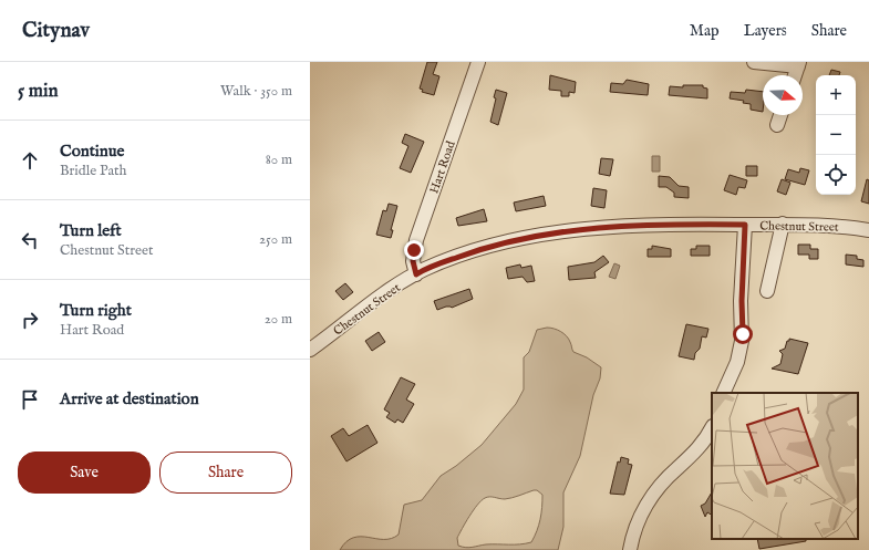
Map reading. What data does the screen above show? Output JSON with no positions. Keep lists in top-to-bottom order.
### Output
{
  "streets": {
    "street": ["Hart Road", "Chestnut Street"]
  },
  "crossings": [
    ["Hart Road", "Chestnut Street"]
  ],
  "north": "right",
  "page": {
    "header": "Citynav",
    "nav": ["Map", "Layers", "Share"],
    "heading": ["5 min", "Walk · 350 m"],
    "map_buttons": ["+", "−"],
    "list": [
      ["Continue", "Bridle Path", "80 m"],
      ["Turn left", "Chestnut Street", "250 m"],
      ["Turn right", "Hart Road", "20 m"],
      "Arrive at destination"
    ],
    "buttons": ["Save", "Share"]
  }
}
